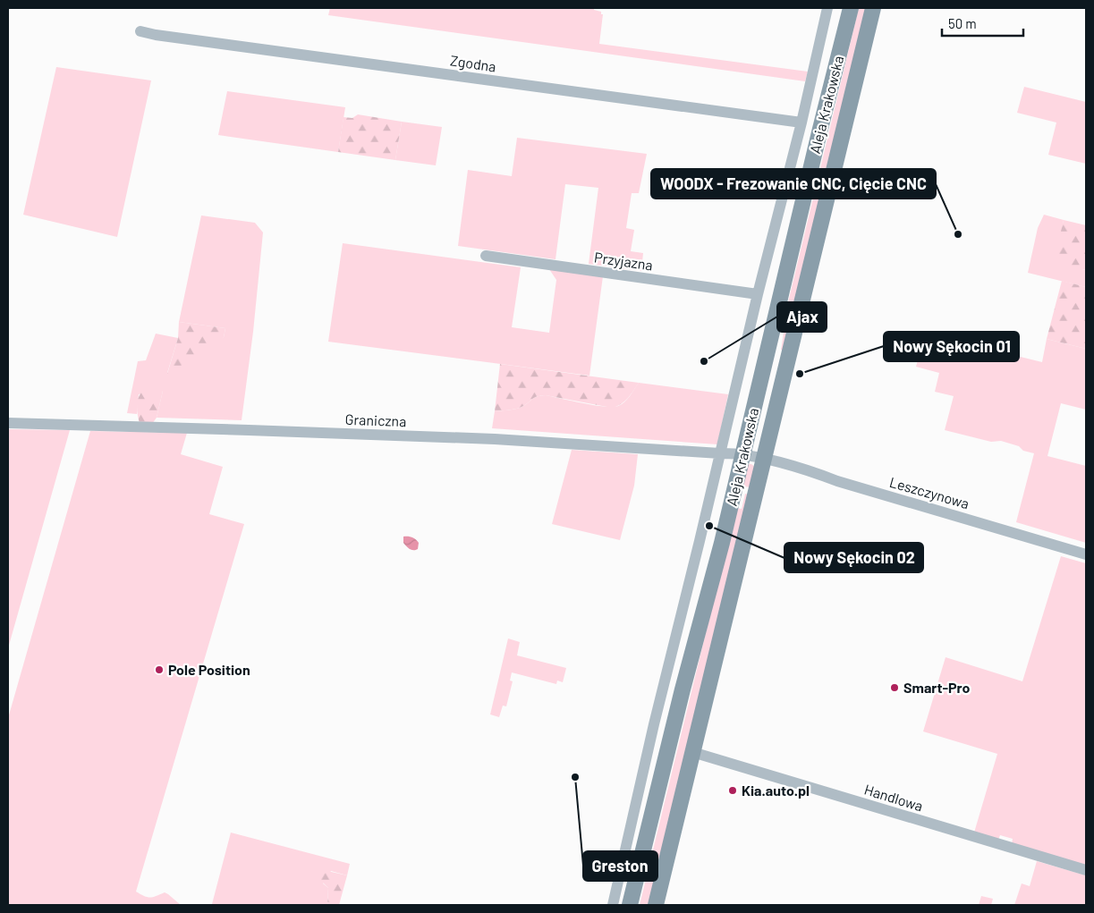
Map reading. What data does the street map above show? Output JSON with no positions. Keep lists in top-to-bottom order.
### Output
{
  "streets": {
    "main road": ["Aleja Krakowska"],
    "street": [
      "Zgodna",
      "Przyjazna",
      "Graniczna",
      "Leszczynowa",
      "Handlowa"
    ]
  },
  "crossings": [
    ["Aleja Krakowska", "Graniczna"],
    ["Aleja Krakowska", "Leszczynowa"],
    ["Aleja Krakowska", "Handlowa"],
    ["Graniczna", "Leszczynowa"]
  ],
  "places": [
    "WOODX - Frezowanie CNC, Cięcie CNC",
    "Ajax",
    "Nowy Sękocin 01",
    "Nowy Sękocin 02",
    "Pole Position",
    "Smart-Pro",
    "Greston",
    "Kia.auto.pl"
  ],
  "scale_bar": "50 m"
}
